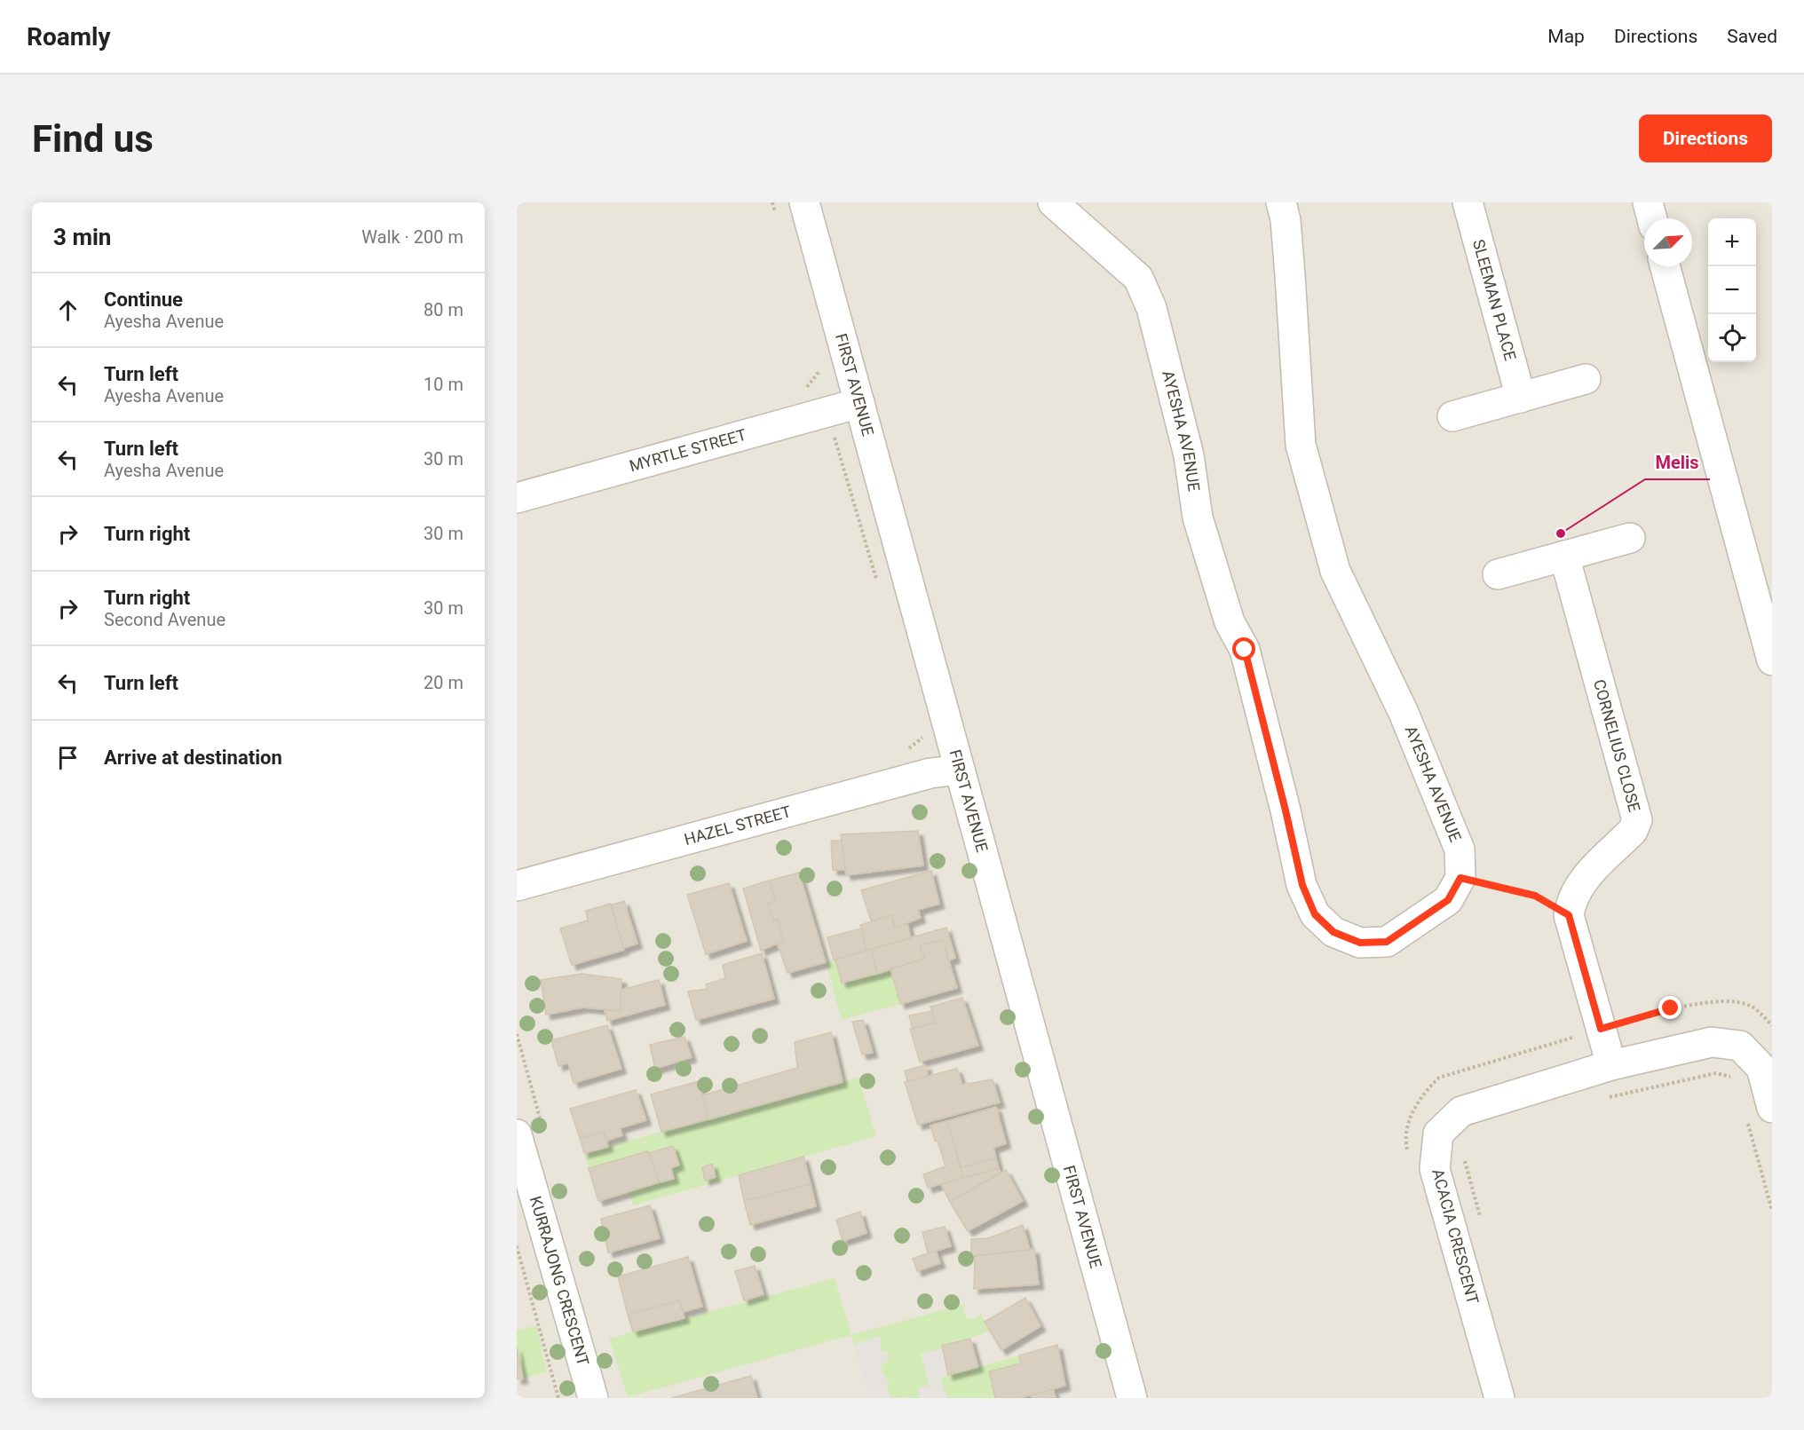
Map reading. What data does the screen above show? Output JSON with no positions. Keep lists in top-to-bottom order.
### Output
{
  "streets": {
    "street": [
      "SLEEMAN PLACE",
      "FIRST AVENUE",
      "AYESHA AVENUE",
      "MYRTLE STREET",
      "CORNELIUS CLOSE",
      "HAZEL STREET",
      "ACACIA CRESCENT",
      "KURRAJONG CRESCENT"
    ]
  },
  "crossings": [
    ["FIRST AVENUE", "MYRTLE STREET"],
    ["FIRST AVENUE", "HAZEL STREET"]
  ],
  "places": ["Melis"],
  "north": "top right",
  "page": {
    "header": "Roamly",
    "nav": ["Map", "Directions", "Saved"],
    "buttons": "Directions",
    "title": "Find us",
    "heading": ["3 min", "Walk · 200 m"],
    "map_buttons": ["+", "−"],
    "list": [
      ["Continue", "Ayesha Avenue", "80 m"],
      ["Turn left", "Ayesha Avenue", "10 m"],
      ["Turn left", "Ayesha Avenue", "30 m"],
      ["Turn right", "30 m"],
      ["Turn right", "Second Avenue", "30 m"],
      ["Turn left", "20 m"],
      "Arrive at destination"
    ]
  }
}
